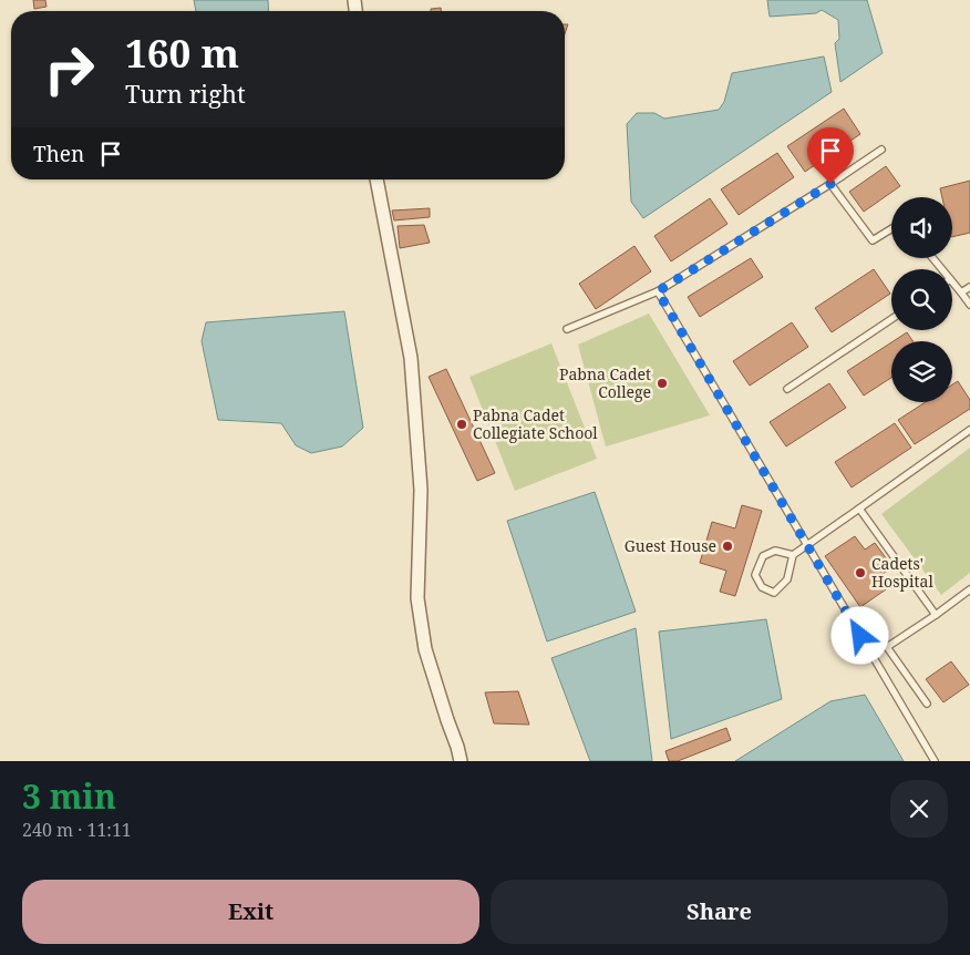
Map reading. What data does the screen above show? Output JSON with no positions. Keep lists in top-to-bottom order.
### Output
{
  "places": [
    "Pabna Cadet College",
    "Pabna Cadet Collegiate School",
    "Guest House",
    "Cadets' Hospital"
  ],
  "page": {
    "turn": ["160 m", "Turn right"],
    "then": "Then",
    "heading": ["3 min", "240 m · 11:11"],
    "buttons": ["Exit", "Share"]
  }
}
